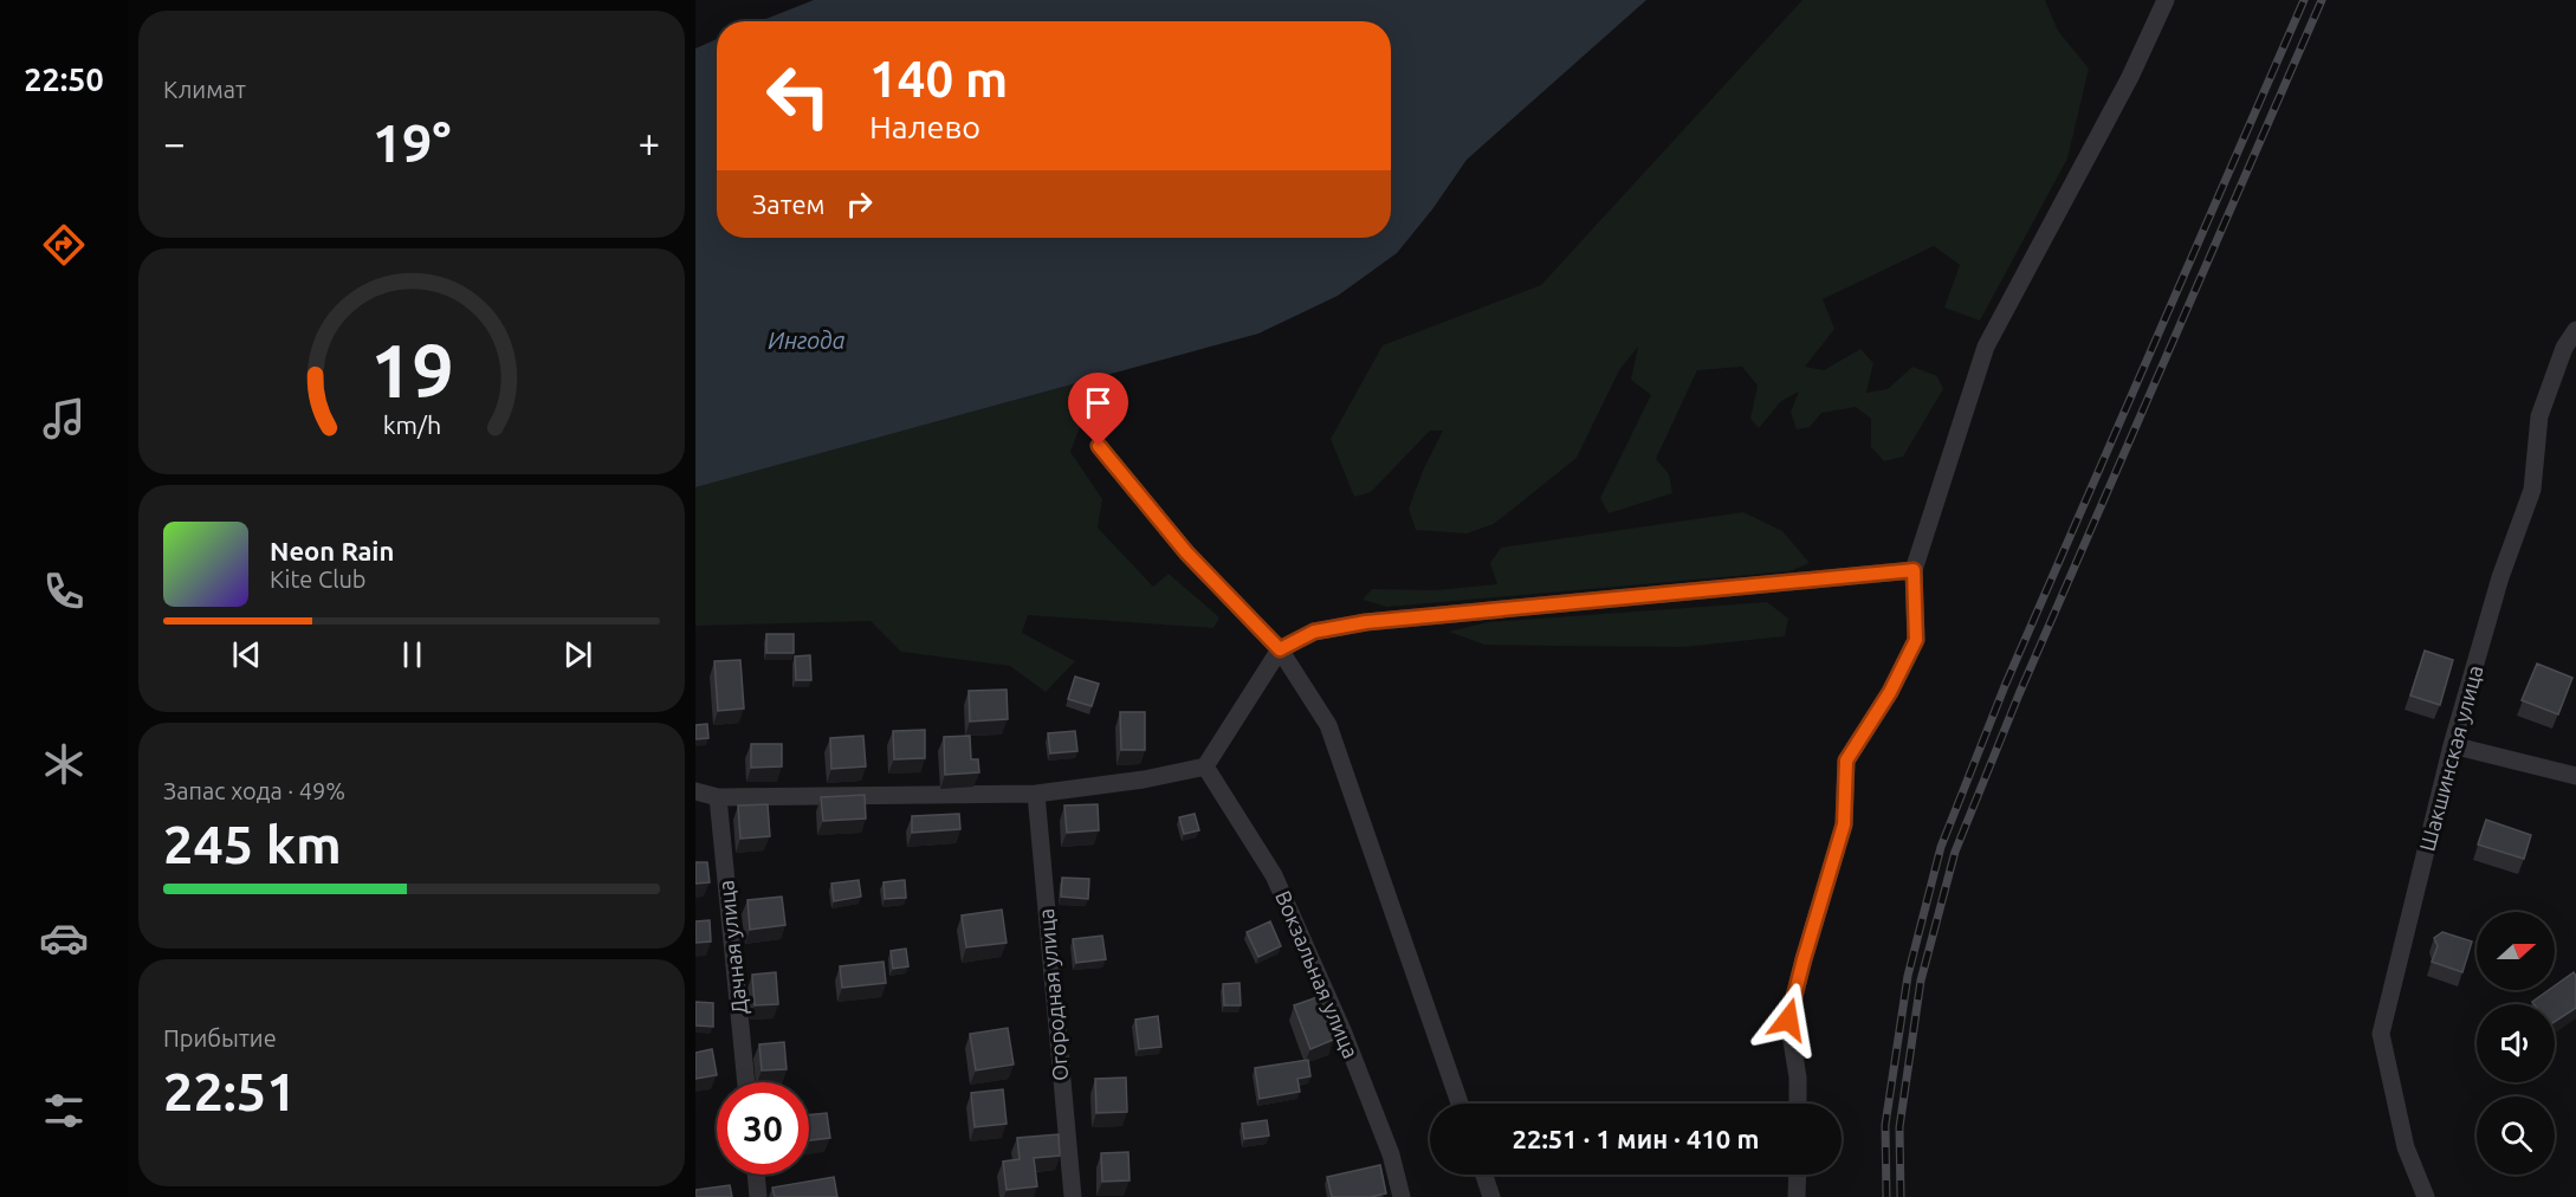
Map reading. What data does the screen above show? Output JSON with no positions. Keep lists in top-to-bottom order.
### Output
{
  "streets": {
    "street": [
      "Шакшинская улица",
      "Дачная улица",
      "Вокзальная улица",
      "Огородная улица"
    ]
  },
  "water": ["Ингода"],
  "north": "right",
  "page": {
    "tabs": "22:50",
    "tile": [
      "Климат",
      ["Запас хода · 49%", "245 km"],
      ["Прибытие", "22:51"]
    ],
    "turn": ["140 m", "Налево"],
    "heat": ["−", "19°", "+"],
    "then": "Затем",
    "song": ["Neon Rain", "Kite Club"],
    "limit": "30",
    "trip": "22:51 · 1 мин · 410 m",
    "gauge": ["19", "km/h"]
  }
}
